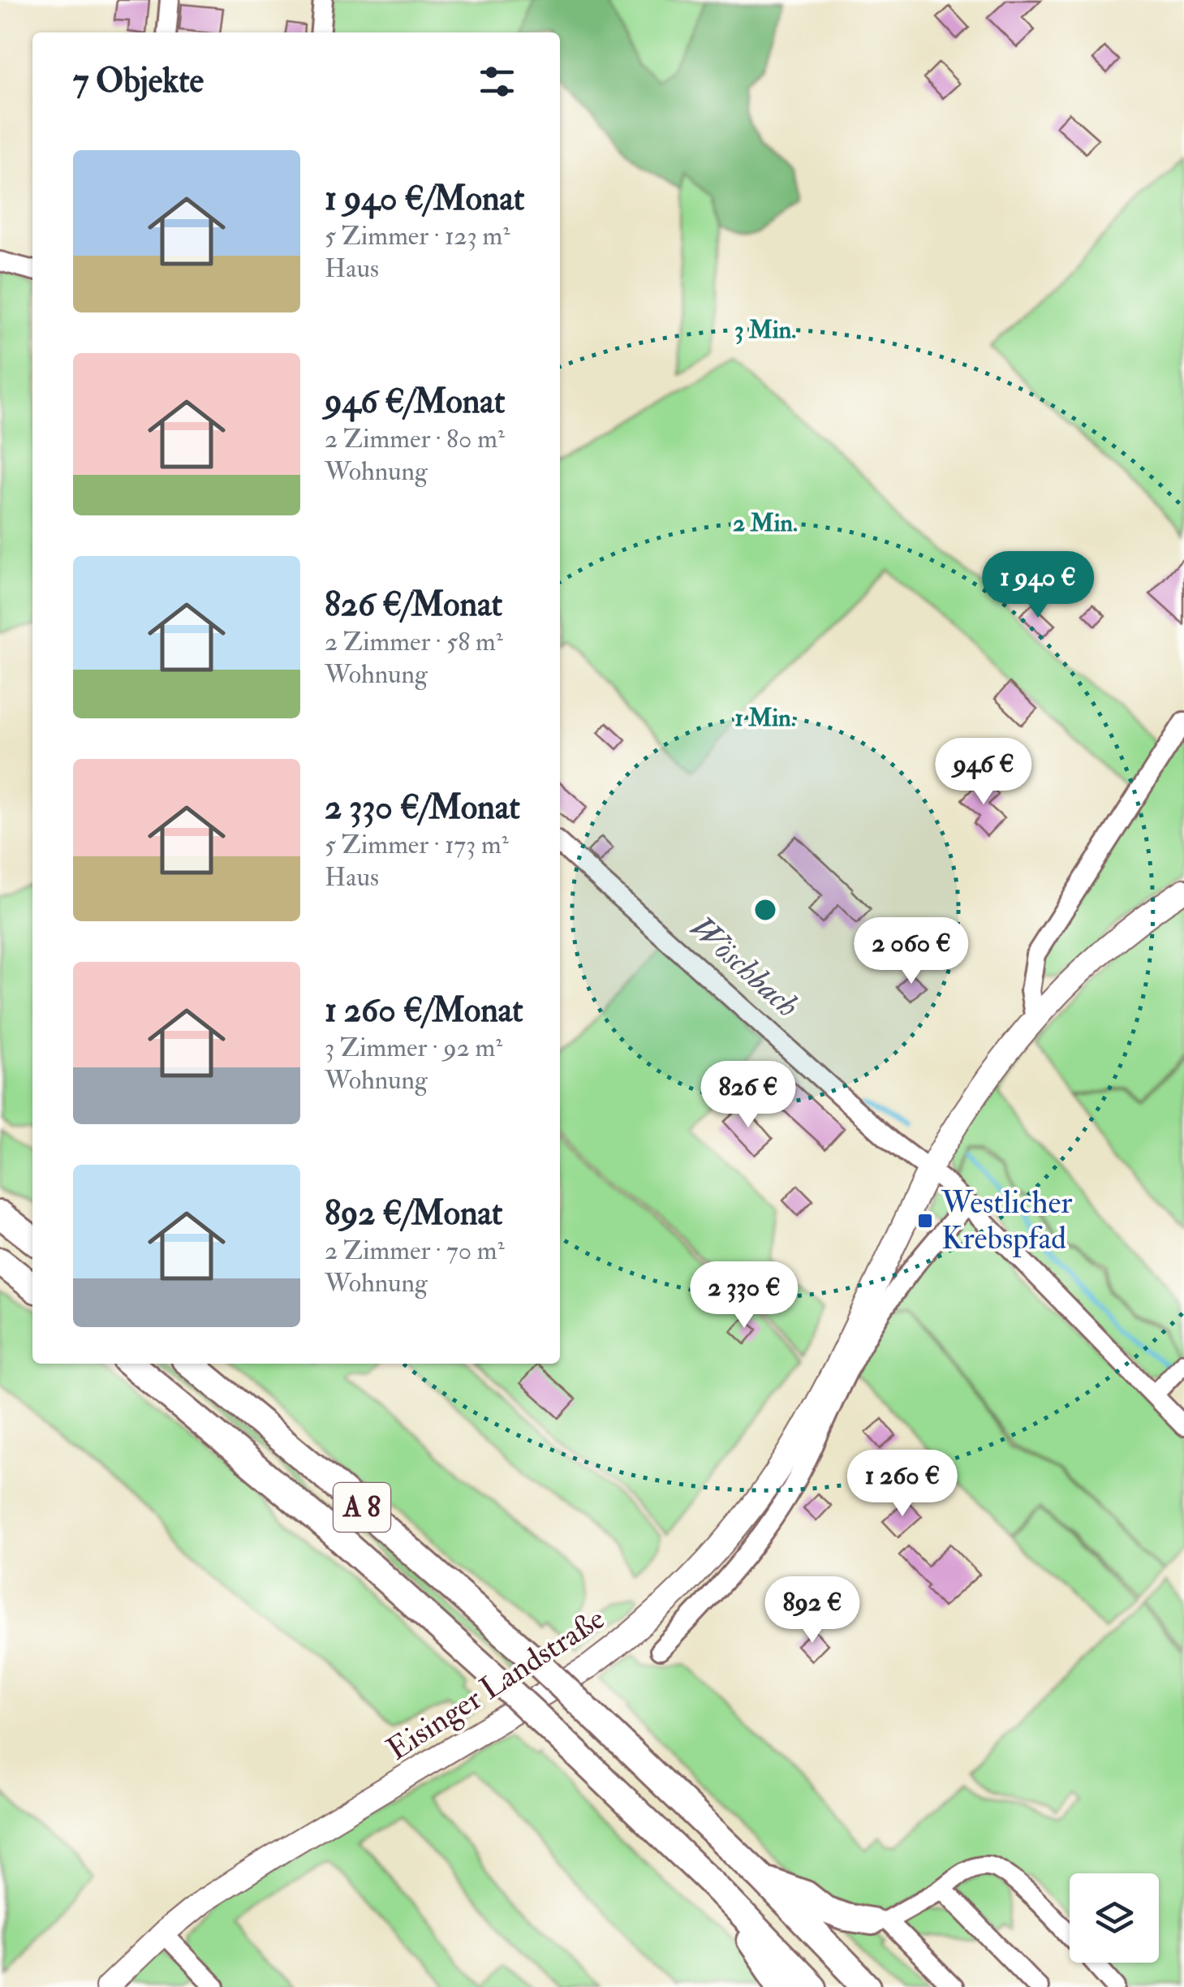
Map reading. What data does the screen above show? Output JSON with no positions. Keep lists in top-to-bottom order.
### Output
{
  "streets": {
    "highway": ["A 8"],
    "main road": ["Eisinger Landstraße"]
  },
  "water": ["Wöschbach"],
  "places": {
    "transit": ["Westlicher Krebspfad"]
  },
  "page": {
    "heading": "7 Objekte",
    "list": [
      {
        "name": "1 940 €/Monat",
        "note": "5 Zimmer · 123 m² · Haus"
      },
      {
        "name": "946 €/Monat",
        "note": "2 Zimmer · 80 m² · Wohnung"
      },
      {
        "name": "826 €/Monat",
        "note": "2 Zimmer · 58 m² · Wohnung"
      },
      {
        "name": "2 330 €/Monat",
        "note": "5 Zimmer · 173 m² · Haus"
      },
      {
        "name": "1 260 €/Monat",
        "note": "3 Zimmer · 92 m² · Wohnung"
      },
      {
        "name": "892 €/Monat",
        "note": "2 Zimmer · 70 m² · Wohnung"
      }
    ],
    "price": [
      "1 940 €",
      "946 €",
      "2 060 €",
      "826 €",
      "2 330 €",
      "1 260 €",
      "892 €"
    ]
  },
  "rings": ["3 Min.", "2 Min.", "1 Min."]
}
